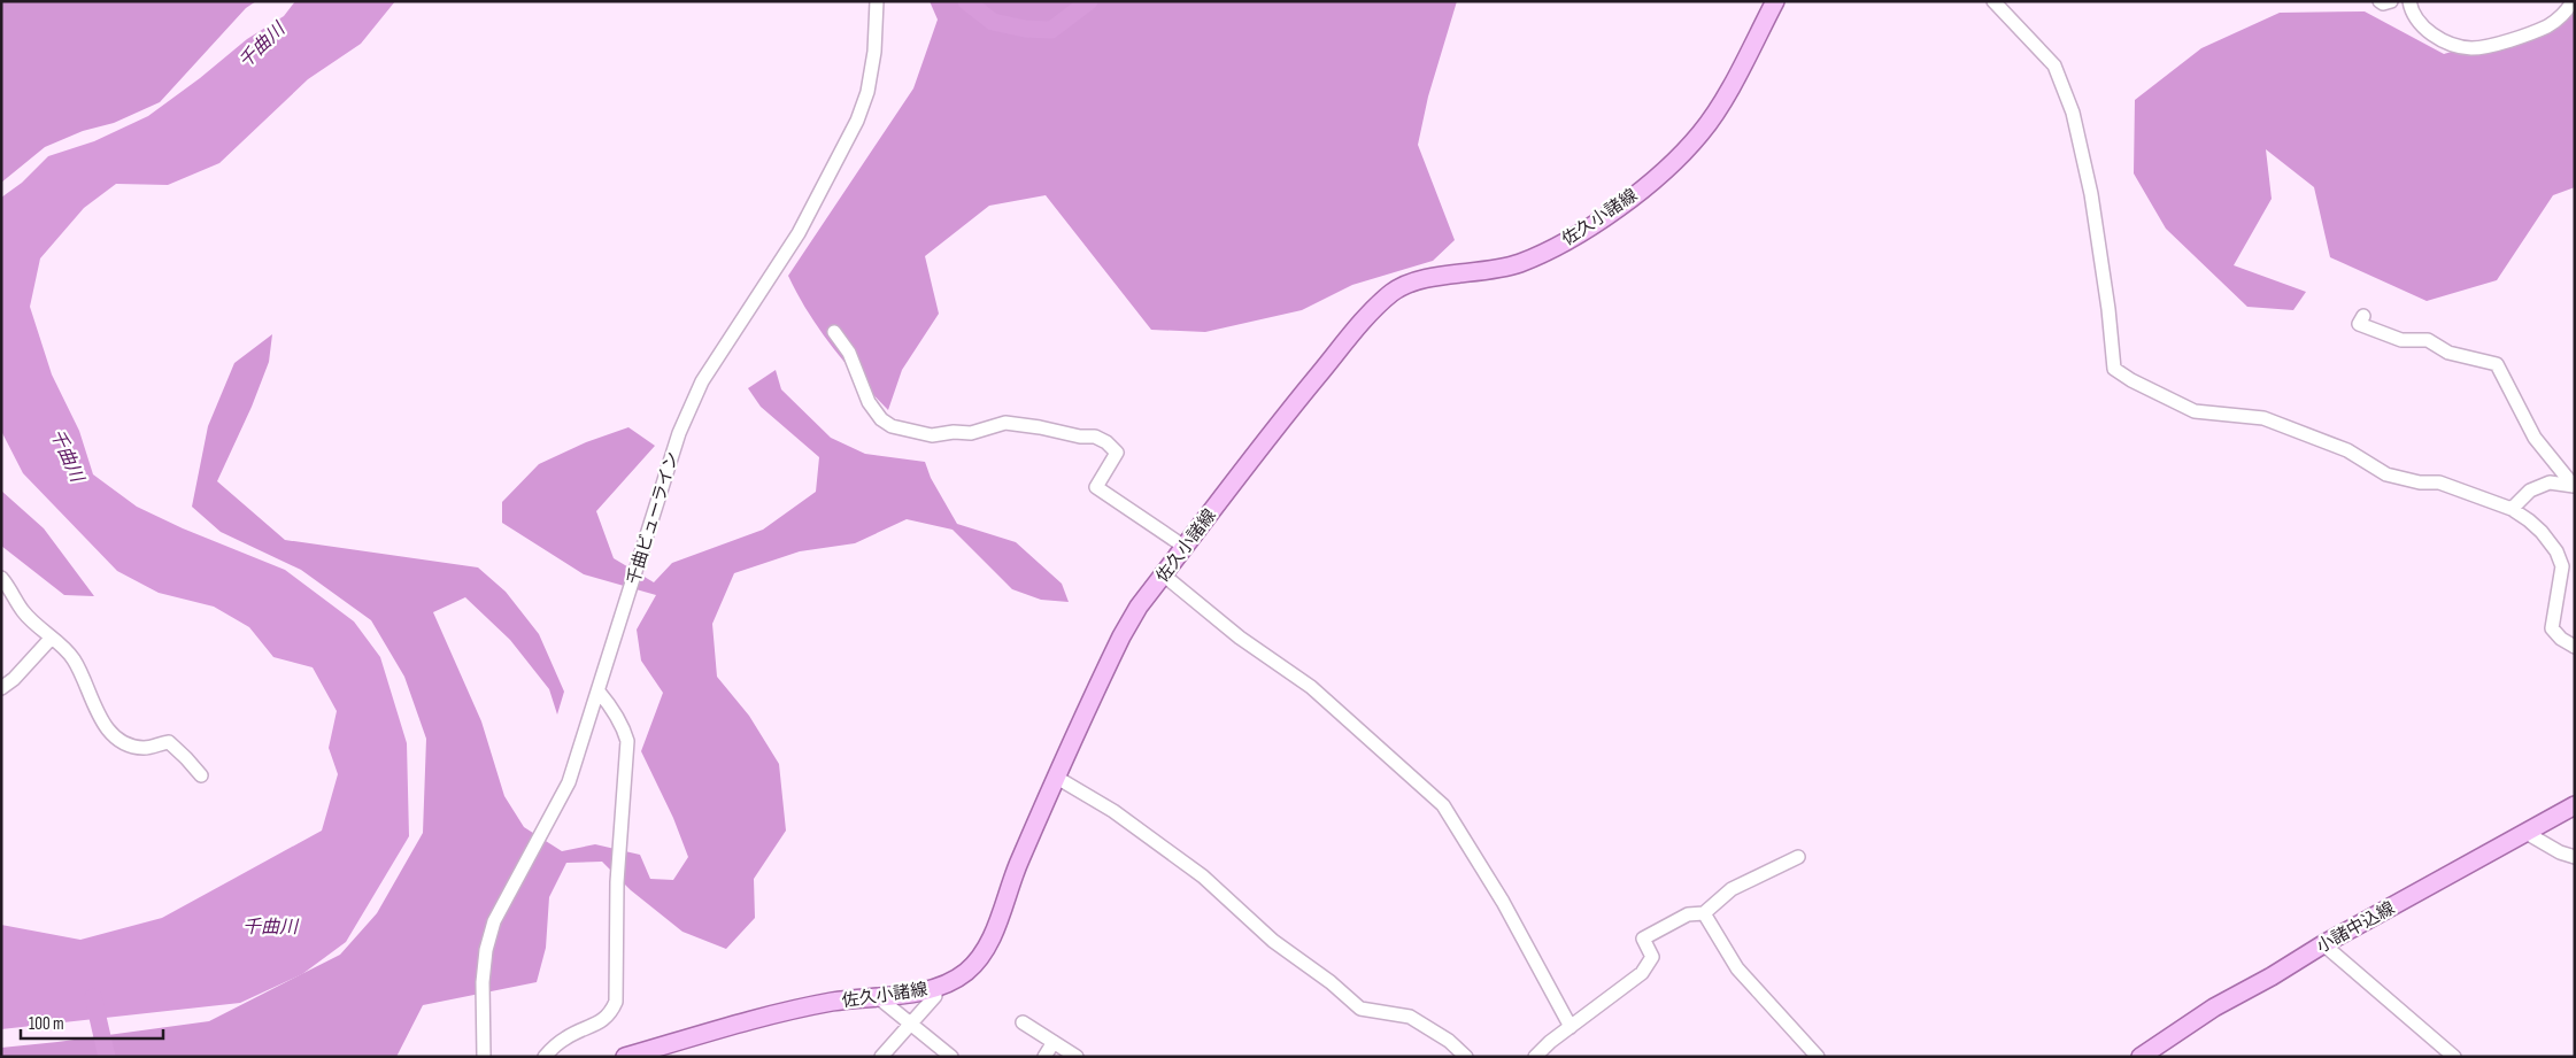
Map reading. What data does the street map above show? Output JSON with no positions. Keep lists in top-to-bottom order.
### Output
{
  "streets": {
    "main road": ["佐久小諸線", "小諸中込線"],
    "street": ["千曲ビューライン"]
  },
  "water": ["千曲川"],
  "scale_bar": "100 m"
}
